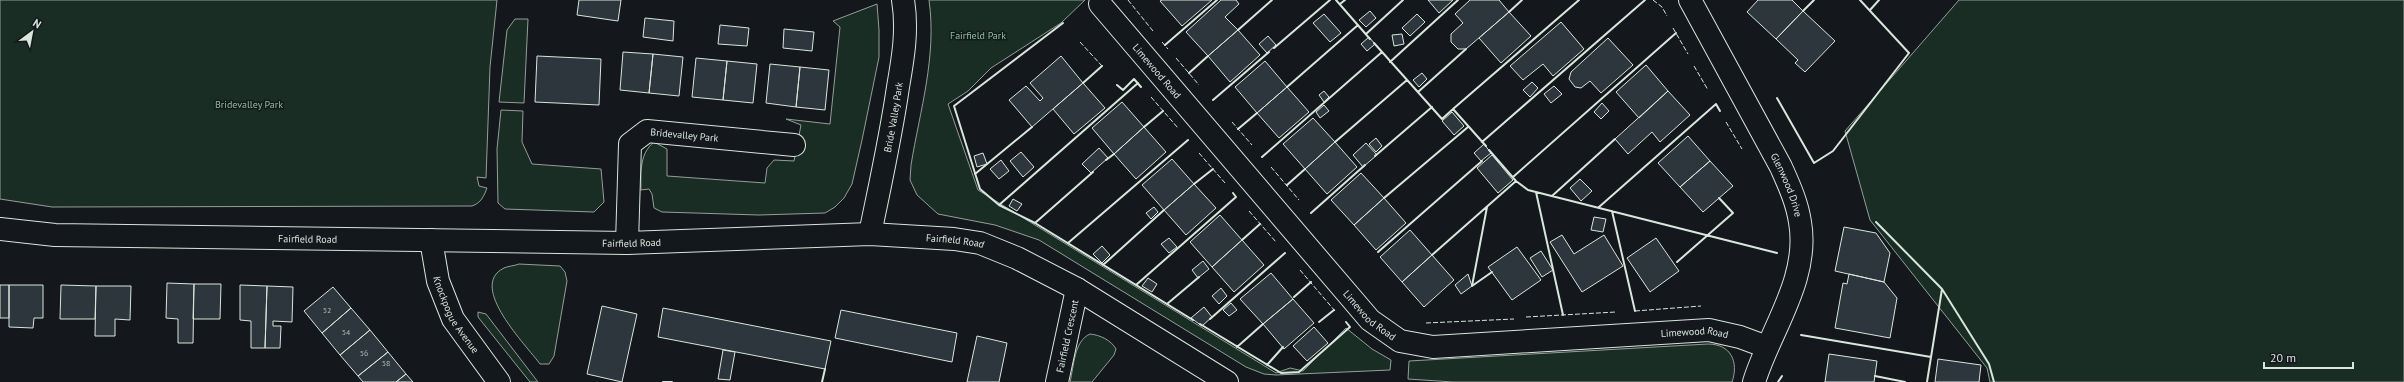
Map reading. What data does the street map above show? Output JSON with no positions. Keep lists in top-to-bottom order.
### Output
{
  "streets": {
    "street": [
      "Limewood Road",
      "Bride Valley Park",
      "Bridevalley Park",
      "Glenwood Drive",
      "Fairfield Road",
      "Knockpogue Avenue",
      "Fairfield Crescent"
    ]
  },
  "crossings": [
    ["Limewood Road", "Glenwood Drive"],
    ["Bride Valley Park", "Fairfield Road"],
    ["Bridevalley Park", "Fairfield Road"],
    ["Fairfield Road", "Knockpogue Avenue"],
    ["Fairfield Road", "Fairfield Crescent"]
  ],
  "parks": ["Fairfield Park", "Bridevalley Park"],
  "house_numbers": [
    "52",
    "54",
    "56",
    "58"
  ],
  "scale_bar": "20 m",
  "north": "top right"
}
